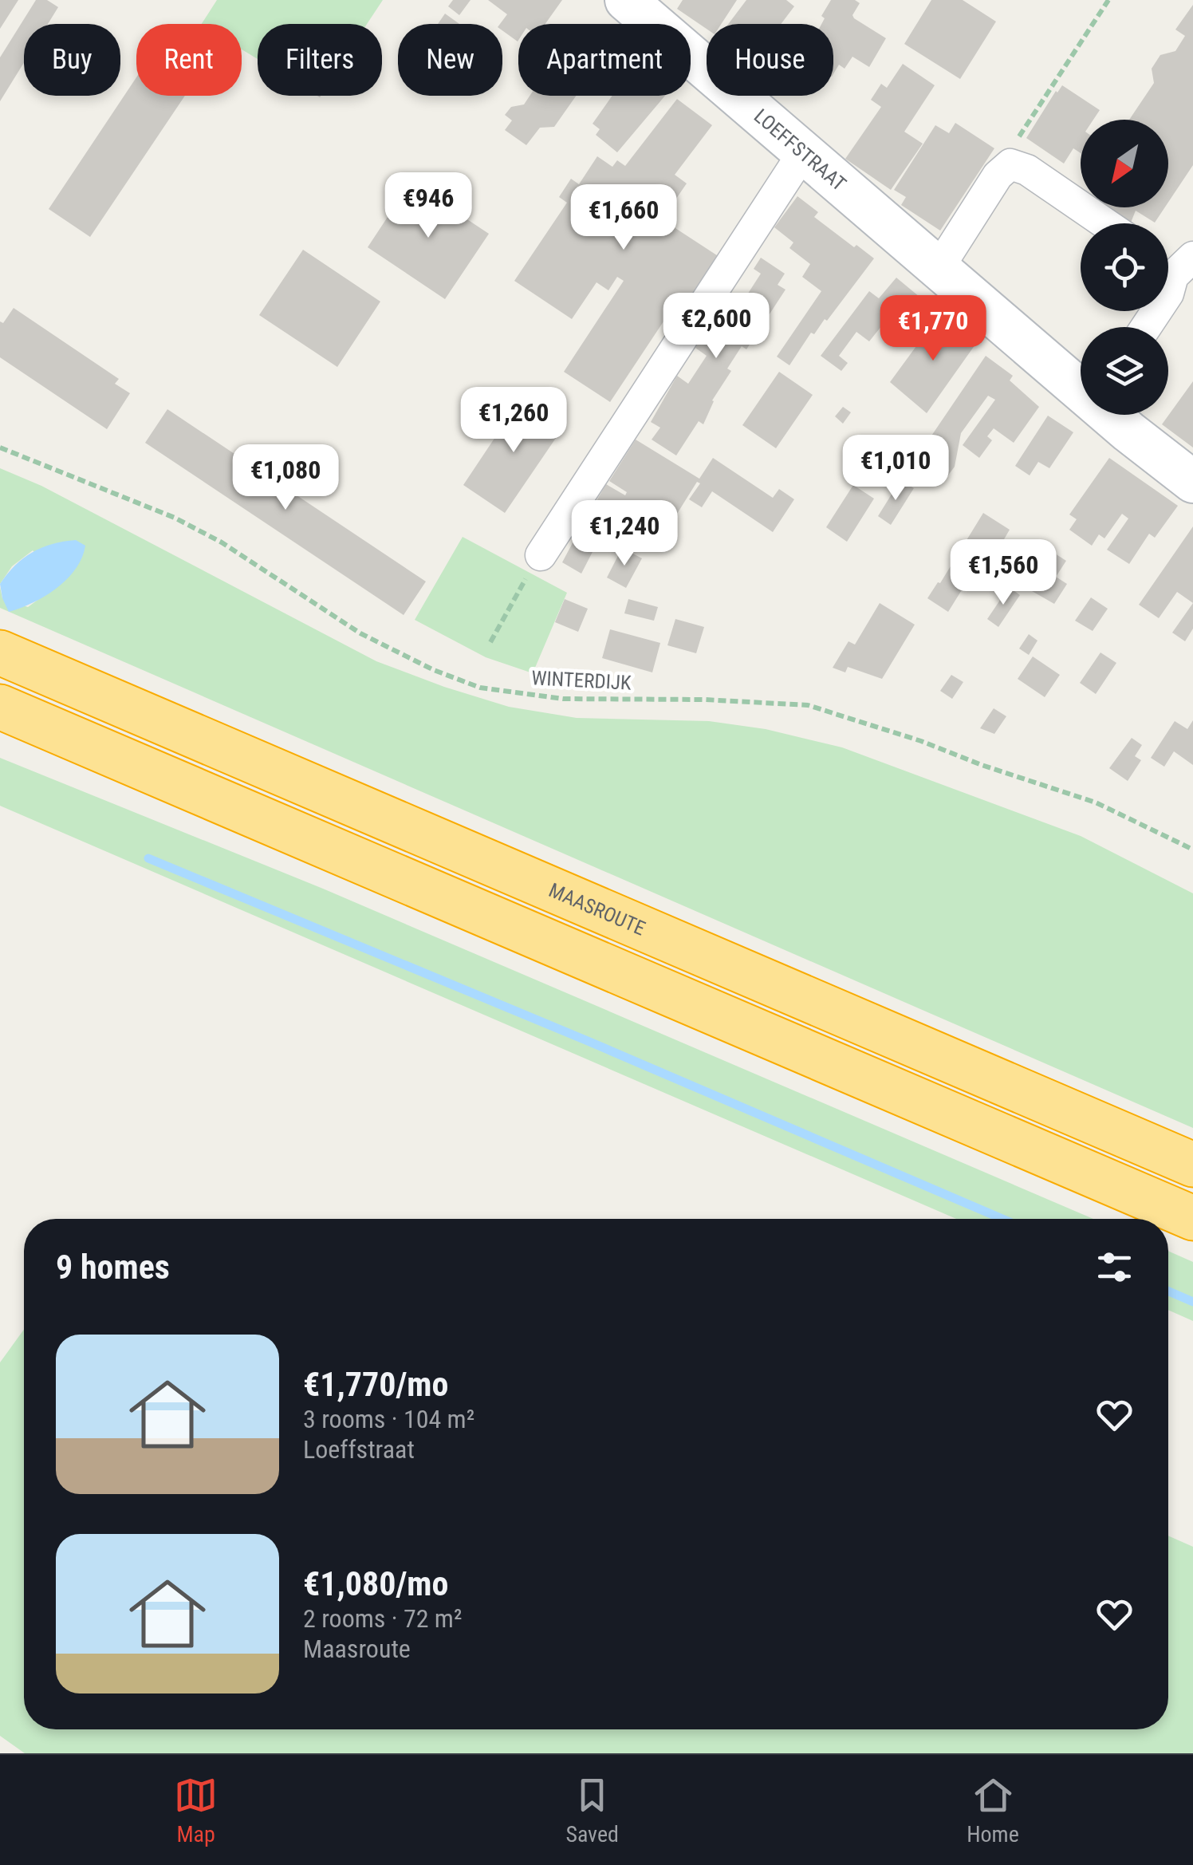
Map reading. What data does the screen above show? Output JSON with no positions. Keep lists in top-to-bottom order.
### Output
{
  "streets": {
    "highway": ["MAASROUTE"],
    "main road": ["LOEFFSTRAAT"],
    "path": ["WINTERDIJK"]
  },
  "north": "bottom left",
  "page": {
    "chip": [
      "Buy",
      "Rent",
      "Filters",
      "New",
      "Apartment",
      "House"
    ],
    "price": [
      "€946",
      "€1,660",
      "€2,600",
      "€1,770",
      "€1,260",
      "€1,010",
      "€1,080",
      "€1,240",
      "€1,560"
    ],
    "heading": "9 homes",
    "list": [
      {
        "name": "€1,770/mo",
        "note": "3 rooms · 104 m² · Loeffstraat"
      },
      {
        "name": "€1,080/mo",
        "note": "2 rooms · 72 m² · Maasroute"
      }
    ],
    "tabs": ["Map", "Saved", "Home"]
  }
}
